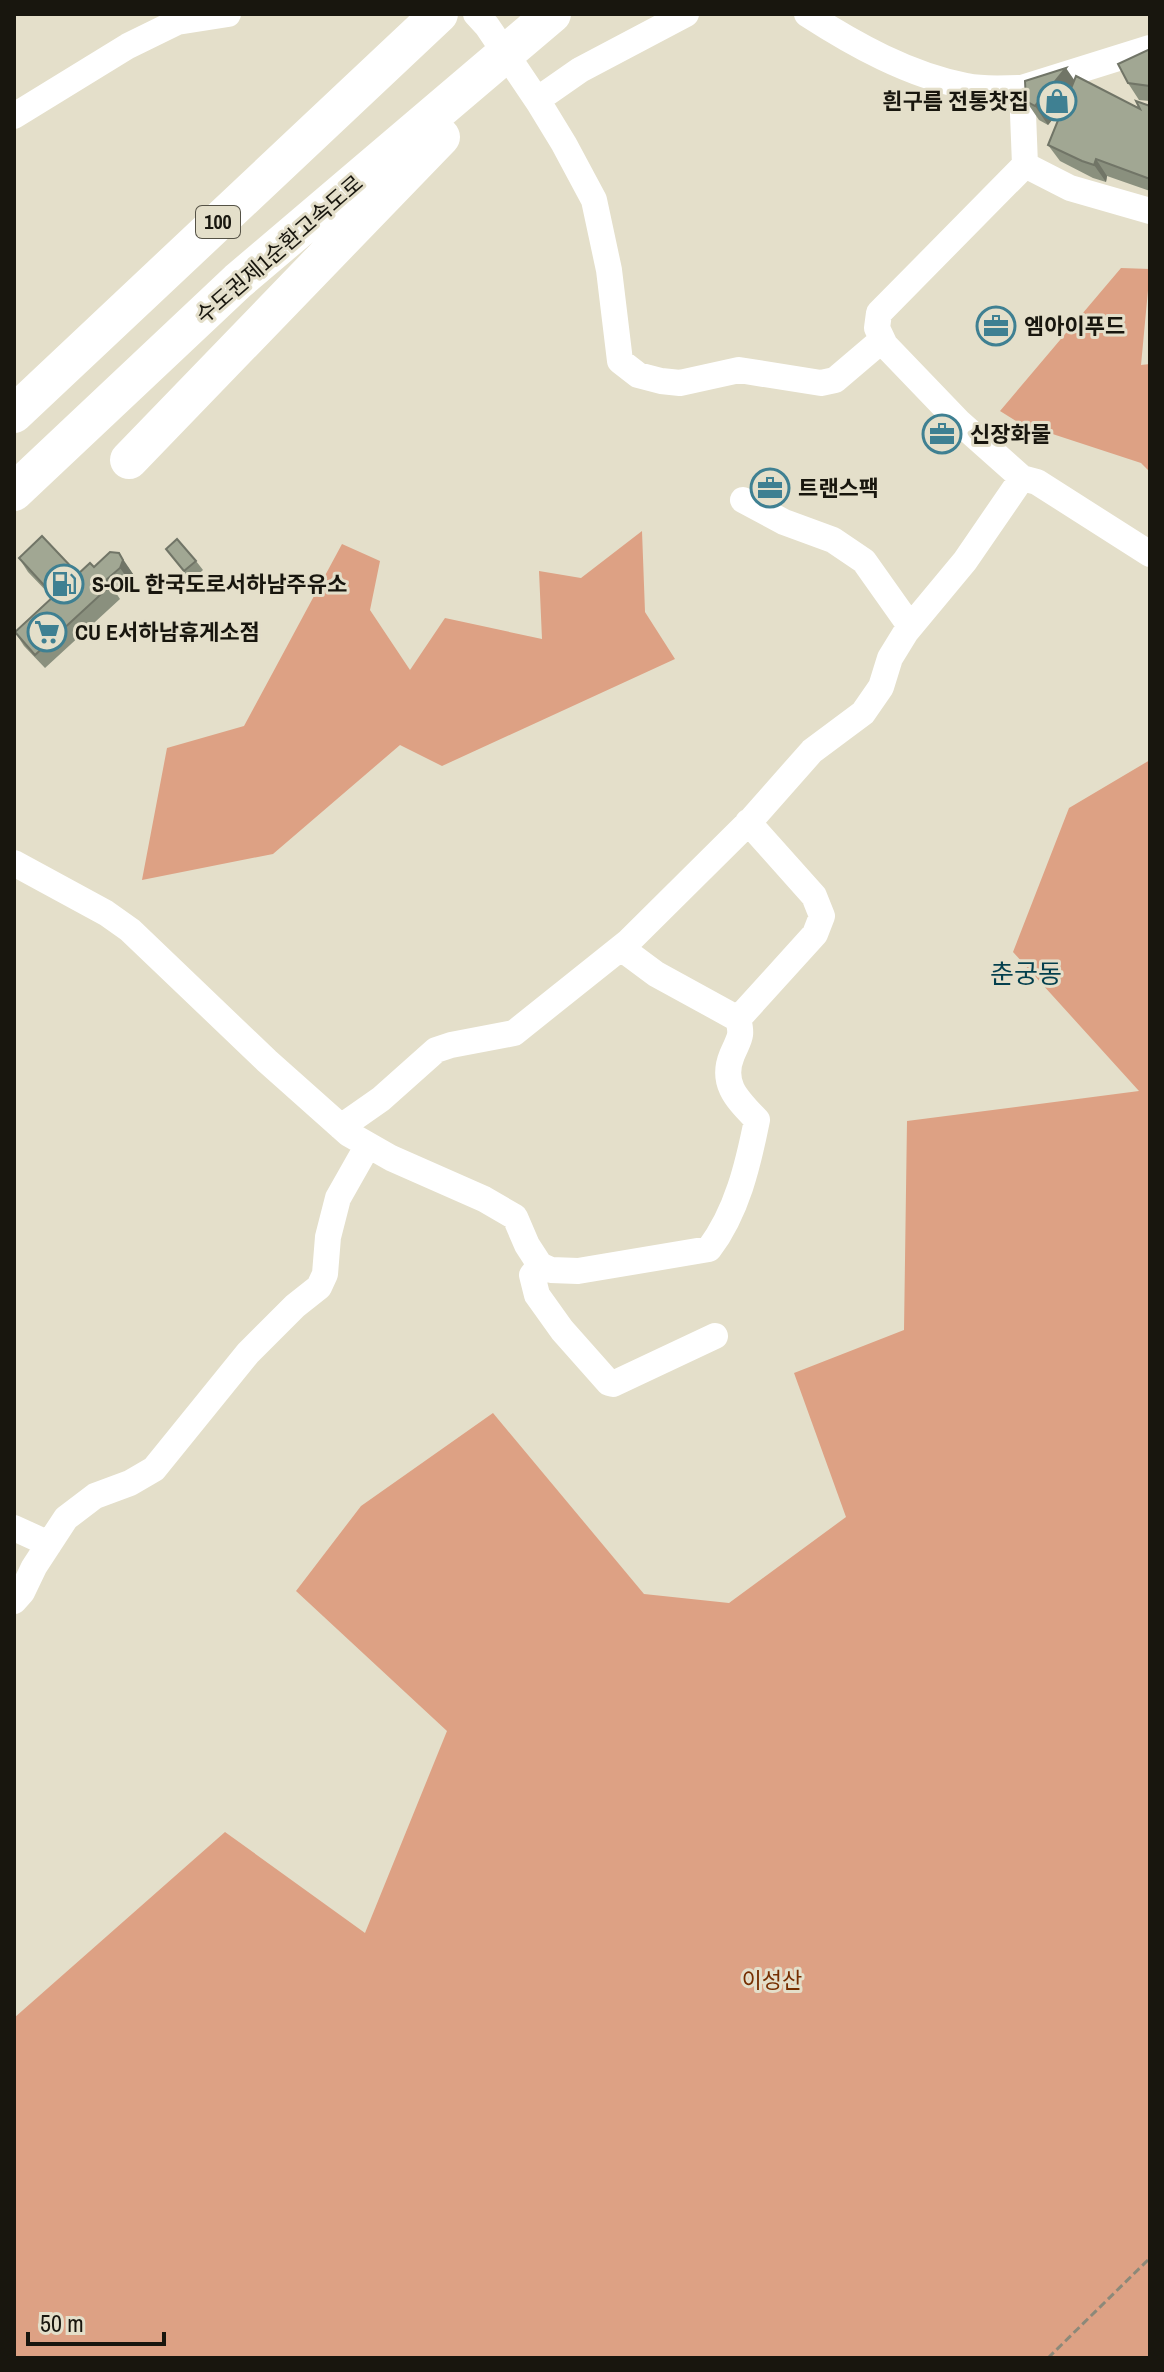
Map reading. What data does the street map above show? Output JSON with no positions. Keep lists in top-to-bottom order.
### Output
{
  "streets": {
    "highway": ["100", "수도권제1순환고속도로"]
  },
  "districts": ["춘궁동"],
  "parks": ["이성산"],
  "places": {
    "shop": ["흰구름 전통찻집"],
    "office": ["엠아이푸드", "신장화물", "트랜스팩"],
    "fuel station": ["S-OIL 한국도로서하남주유소"],
    "supermarket": ["CU E서하남휴게소점"]
  },
  "scale_bar": "50 m"
}
